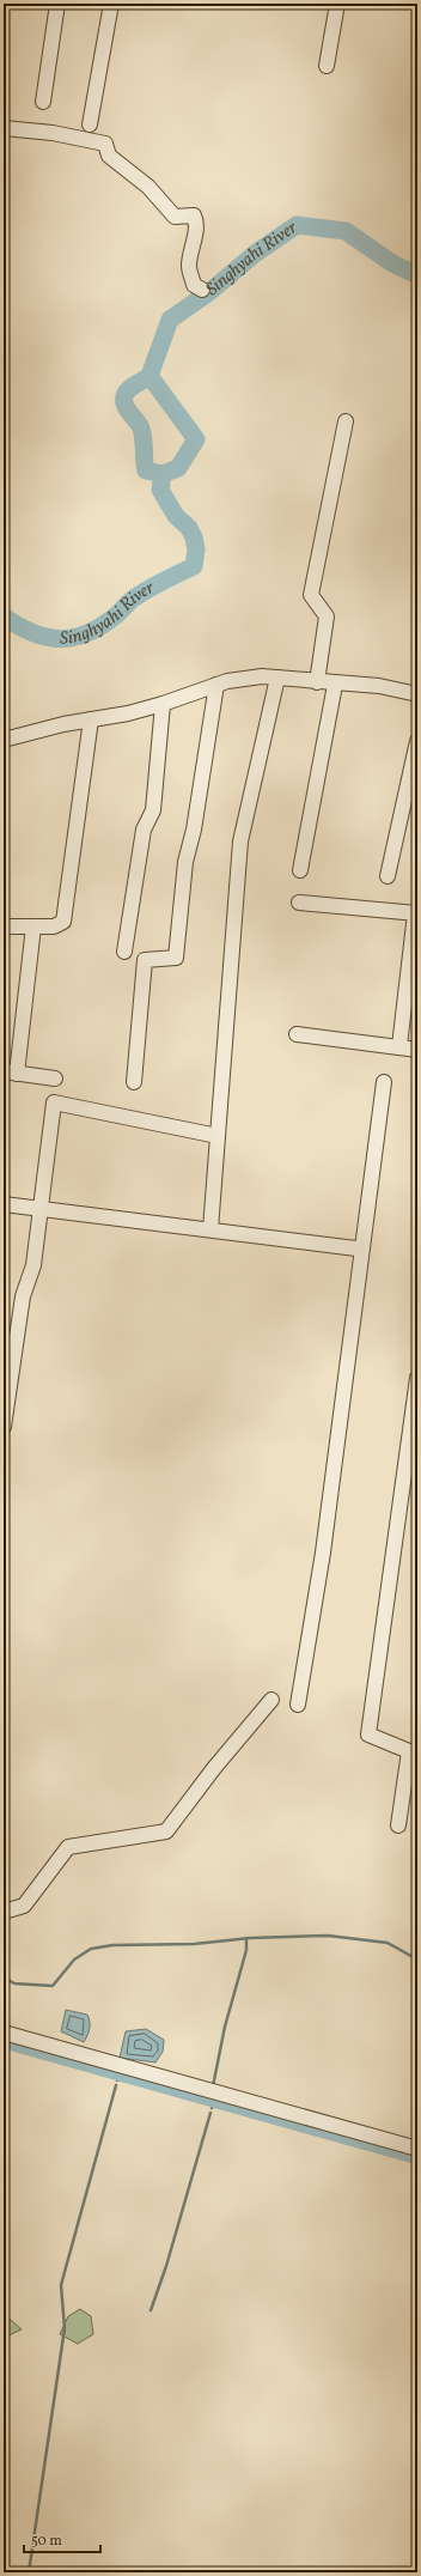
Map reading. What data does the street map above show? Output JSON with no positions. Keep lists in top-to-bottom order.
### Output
{
  "water": ["Singhyahi River"],
  "scale_bar": "50 m"
}
